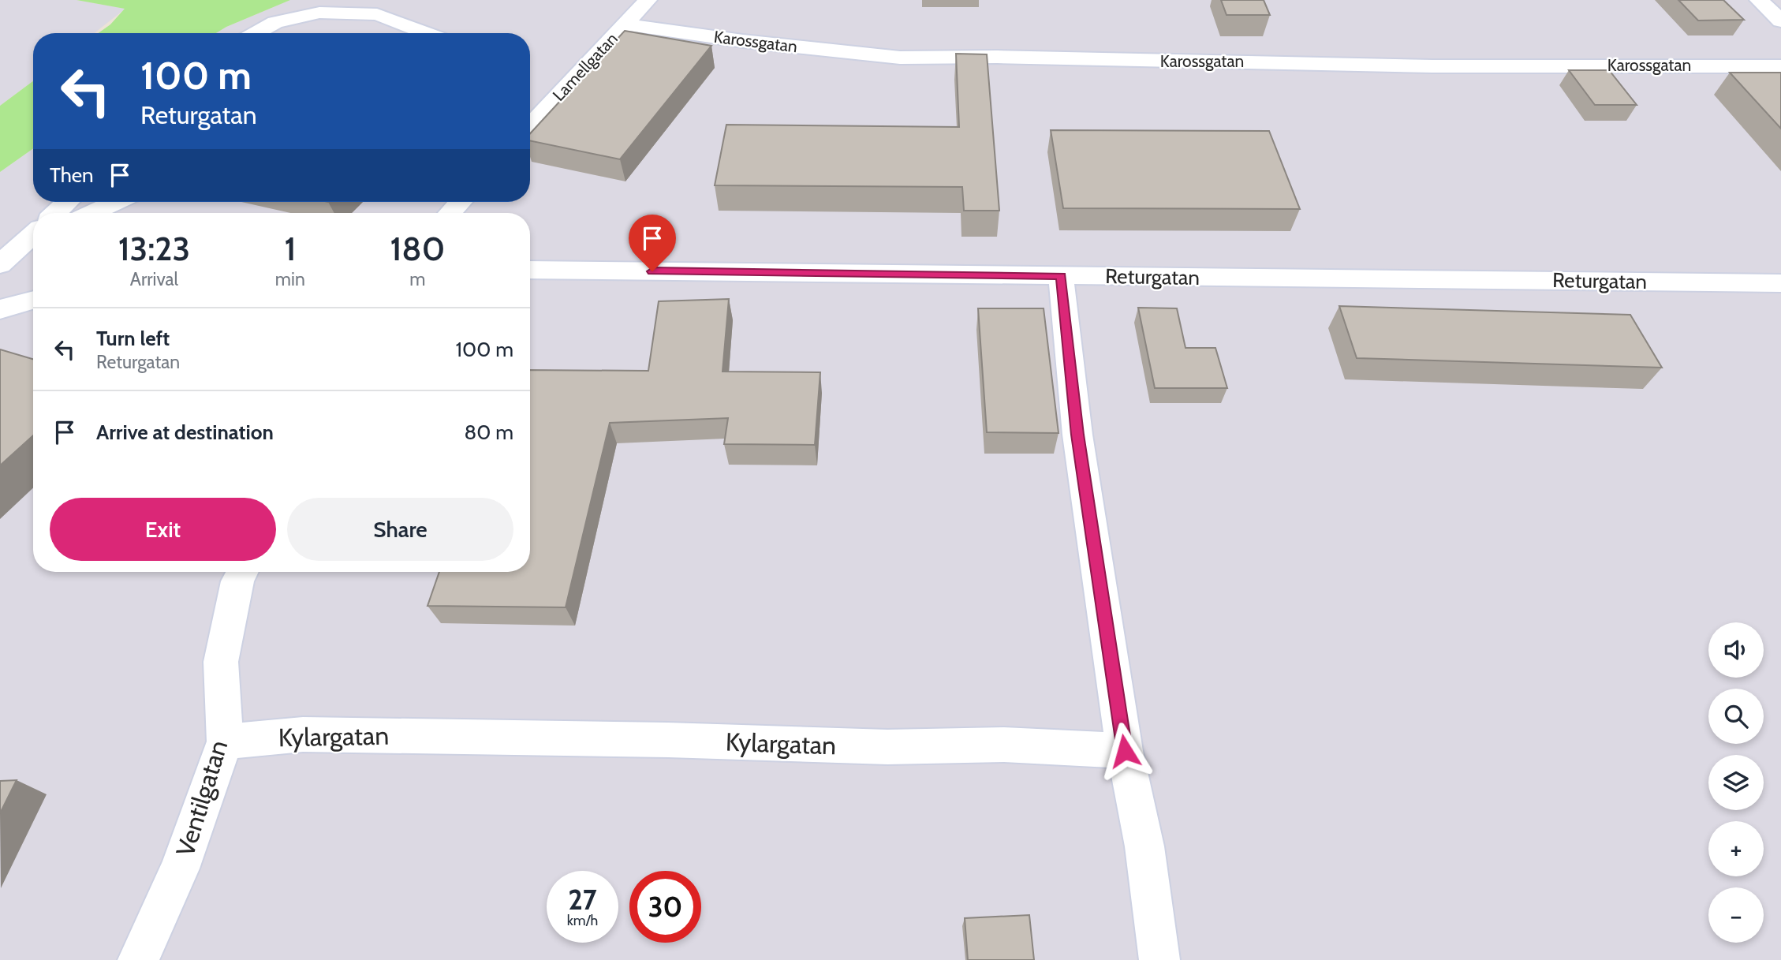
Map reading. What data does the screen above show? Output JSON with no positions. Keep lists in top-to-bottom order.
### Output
{
  "streets": {
    "street": [
      "Karossgatan",
      "Lamellgatan",
      "Returgatan",
      "Kylargatan",
      "Ventilgatan"
    ]
  },
  "crossings": [
    ["Karossgatan", "Lamellgatan"],
    ["Kylargatan", "Ventilgatan"]
  ],
  "page": {
    "turn": ["100 m", "Returgatan"],
    "then": "Then",
    "eta": [
      "13:23",
      "Arrival",
      "1",
      "min",
      "180",
      "m"
    ],
    "list": [
      {
        "name": "Turn left",
        "note": "Returgatan",
        "value": "100 m"
      },
      {
        "name": "Arrive at destination",
        "value": "80 m"
      }
    ],
    "buttons": ["Exit", "Share"],
    "map_buttons": ["+", "−"],
    "speed": "27 km/h",
    "limit": "30"
  }
}
